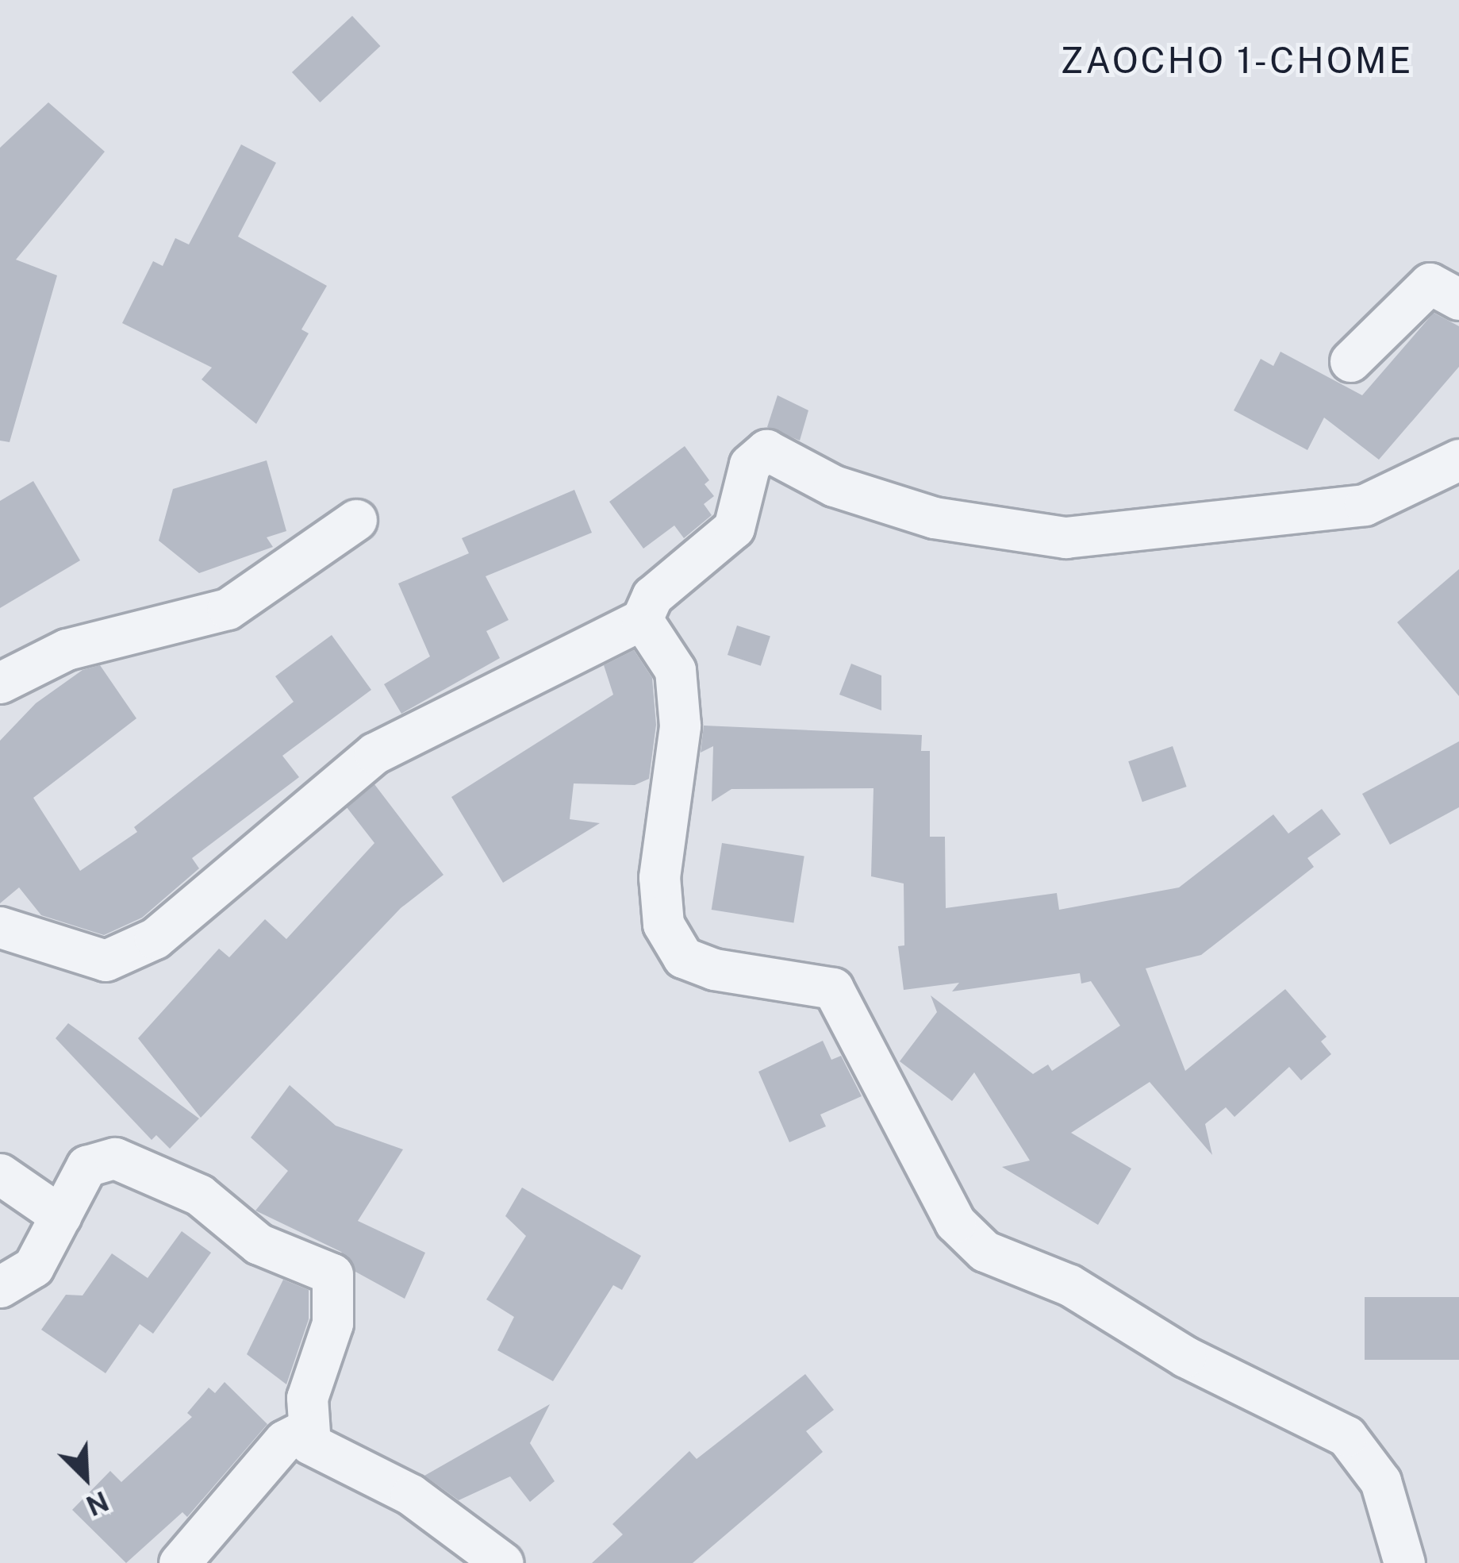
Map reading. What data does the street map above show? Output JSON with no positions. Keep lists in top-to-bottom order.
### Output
{
  "districts": ["ZAOCHO 1-CHOME"],
  "north": "bottom right"
}
